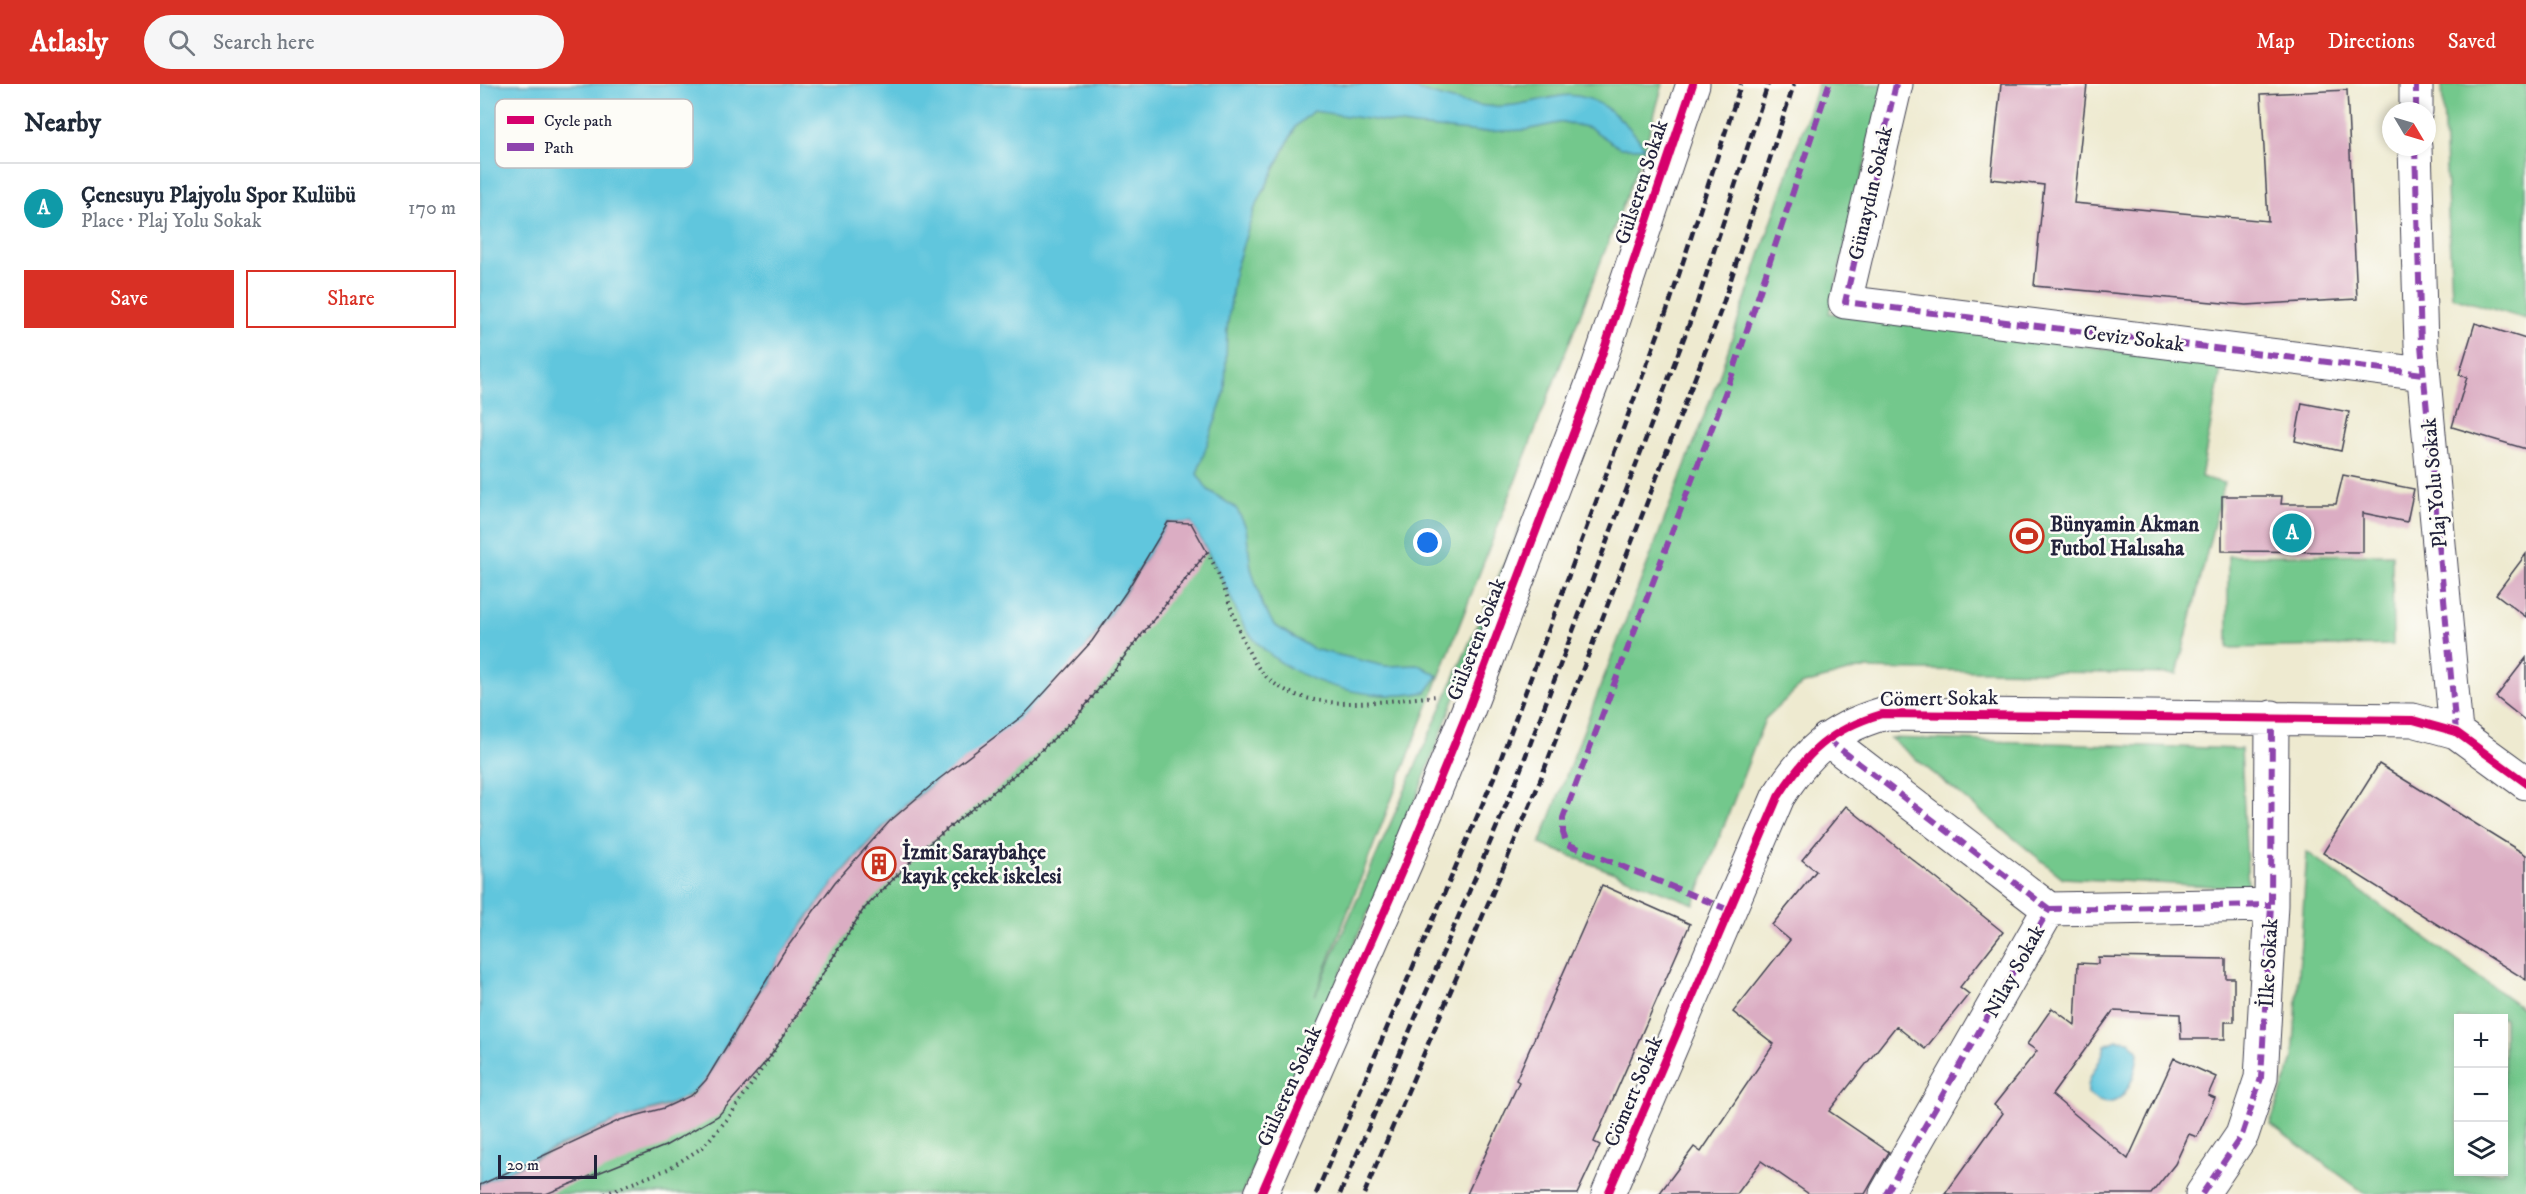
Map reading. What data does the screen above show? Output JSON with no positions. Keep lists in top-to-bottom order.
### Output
{
  "streets": {
    "street": [
      "Gülseren Sokak",
      "Günaydın Sokak",
      "Ceviz Sokak",
      "Plaj Yolu Sokak",
      "Cömert Sokak",
      "İlke Sokak",
      "Nilay Sokak"
    ]
  },
  "crossings": [
    ["Günaydın Sokak", "Ceviz Sokak"],
    ["Ceviz Sokak", "Plaj Yolu Sokak"],
    ["Plaj Yolu Sokak", "Cömert Sokak"],
    ["Cömert Sokak", "İlke Sokak"],
    ["İlke Sokak", "Nilay Sokak"]
  ],
  "places": {
    "sports": ["Bünyamin Akman Futbol Halısaha"],
    "building": ["İzmit Saraybahçe kayık çekek iskelesi"]
  },
  "legend": ["Cycle path", "Path"],
  "scale_bar": "20 m",
  "north": "bottom right",
  "page": {
    "header": "Atlasly",
    "search": "Search here",
    "nav": ["Map", "Directions", "Saved"],
    "heading": "Nearby",
    "list": [
      {
        "mark": "A",
        "name": "Çenesuyu Plajyolu Spor Kulübü",
        "note": "Place · Plaj Yolu Sokak",
        "value": "170 m"
      }
    ],
    "buttons": ["Save", "Share"],
    "pins": "A",
    "map_buttons": ["+", "−"],
    "scale": "20 m"
  }
}
